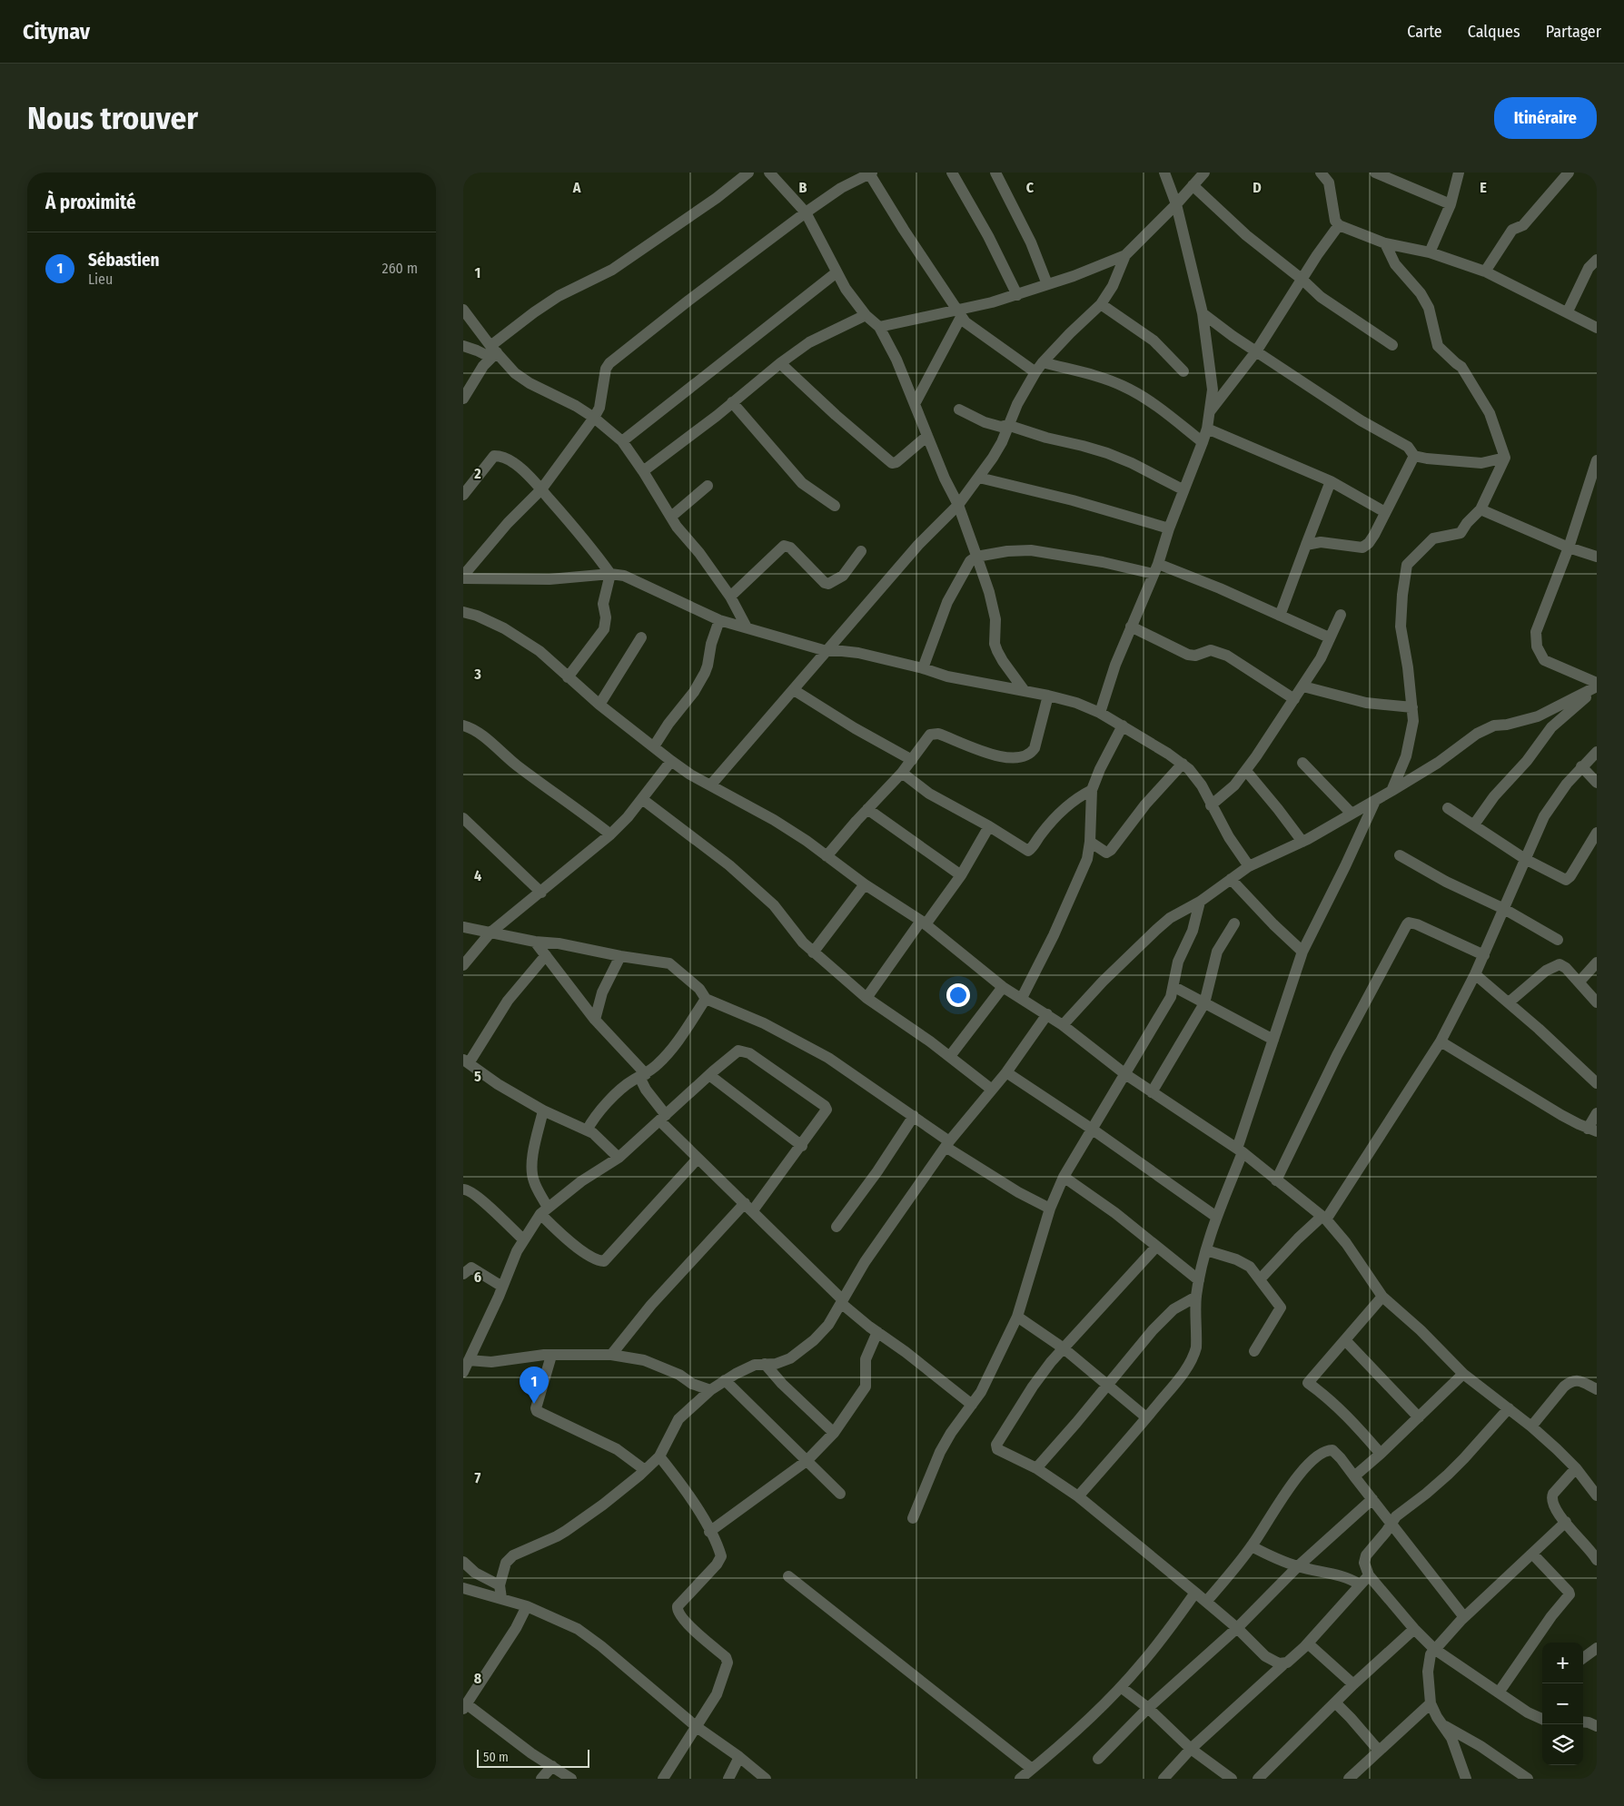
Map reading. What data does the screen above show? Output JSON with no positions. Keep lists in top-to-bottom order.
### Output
{
  "scale_bar": "50 m",
  "page": {
    "header": "Citynav",
    "nav": ["Carte", "Calques", "Partager"],
    "buttons": "Itinéraire",
    "title": "Nous trouver",
    "heading": "À proximité",
    "list": [
      {
        "mark": "1",
        "name": "Sébastien",
        "note": "Lieu",
        "value": "260 m"
      }
    ],
    "pins": "1",
    "map_buttons": ["+", "−"],
    "scale": "50 m"
  },
  "grid": {
    "columns": [
      "A",
      "B",
      "C",
      "D",
      "E"
    ],
    "rows": [
      "1",
      "2",
      "3",
      "4",
      "5",
      "6",
      "7",
      "8"
    ]
  }
}
